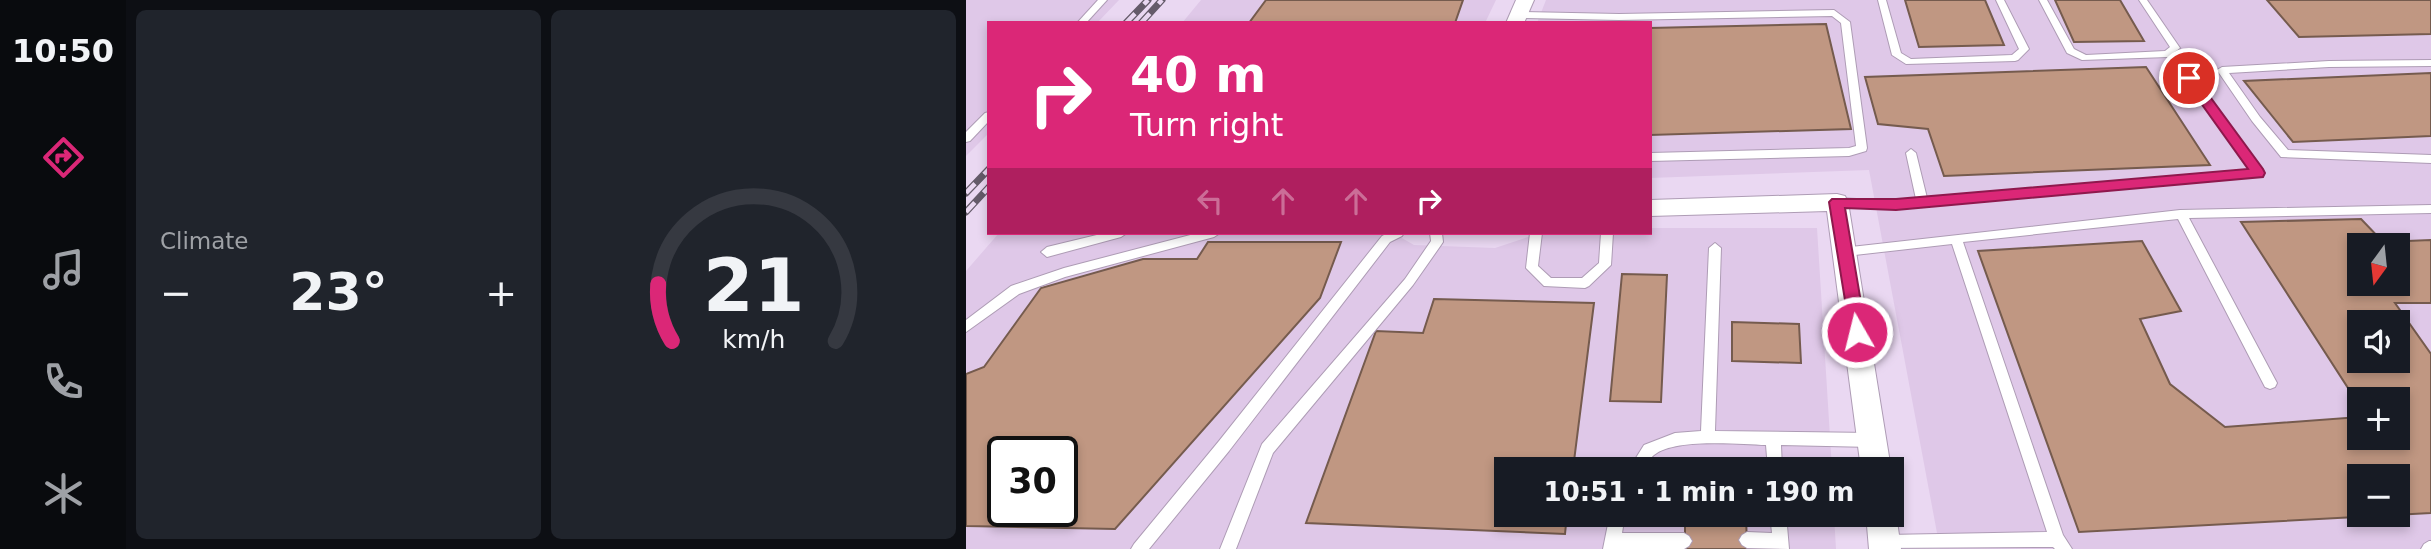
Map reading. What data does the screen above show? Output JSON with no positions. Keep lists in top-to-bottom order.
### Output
{
  "north": "bottom",
  "page": {
    "tabs": "10:50",
    "tile": "Climate",
    "turn": ["40 m", "Turn right"],
    "map_buttons": ["+", "−"],
    "heat": ["−", "23°", "+"],
    "limit": "30",
    "trip": "10:51 · 1 min · 190 m",
    "gauge": ["21", "km/h"]
  }
}
